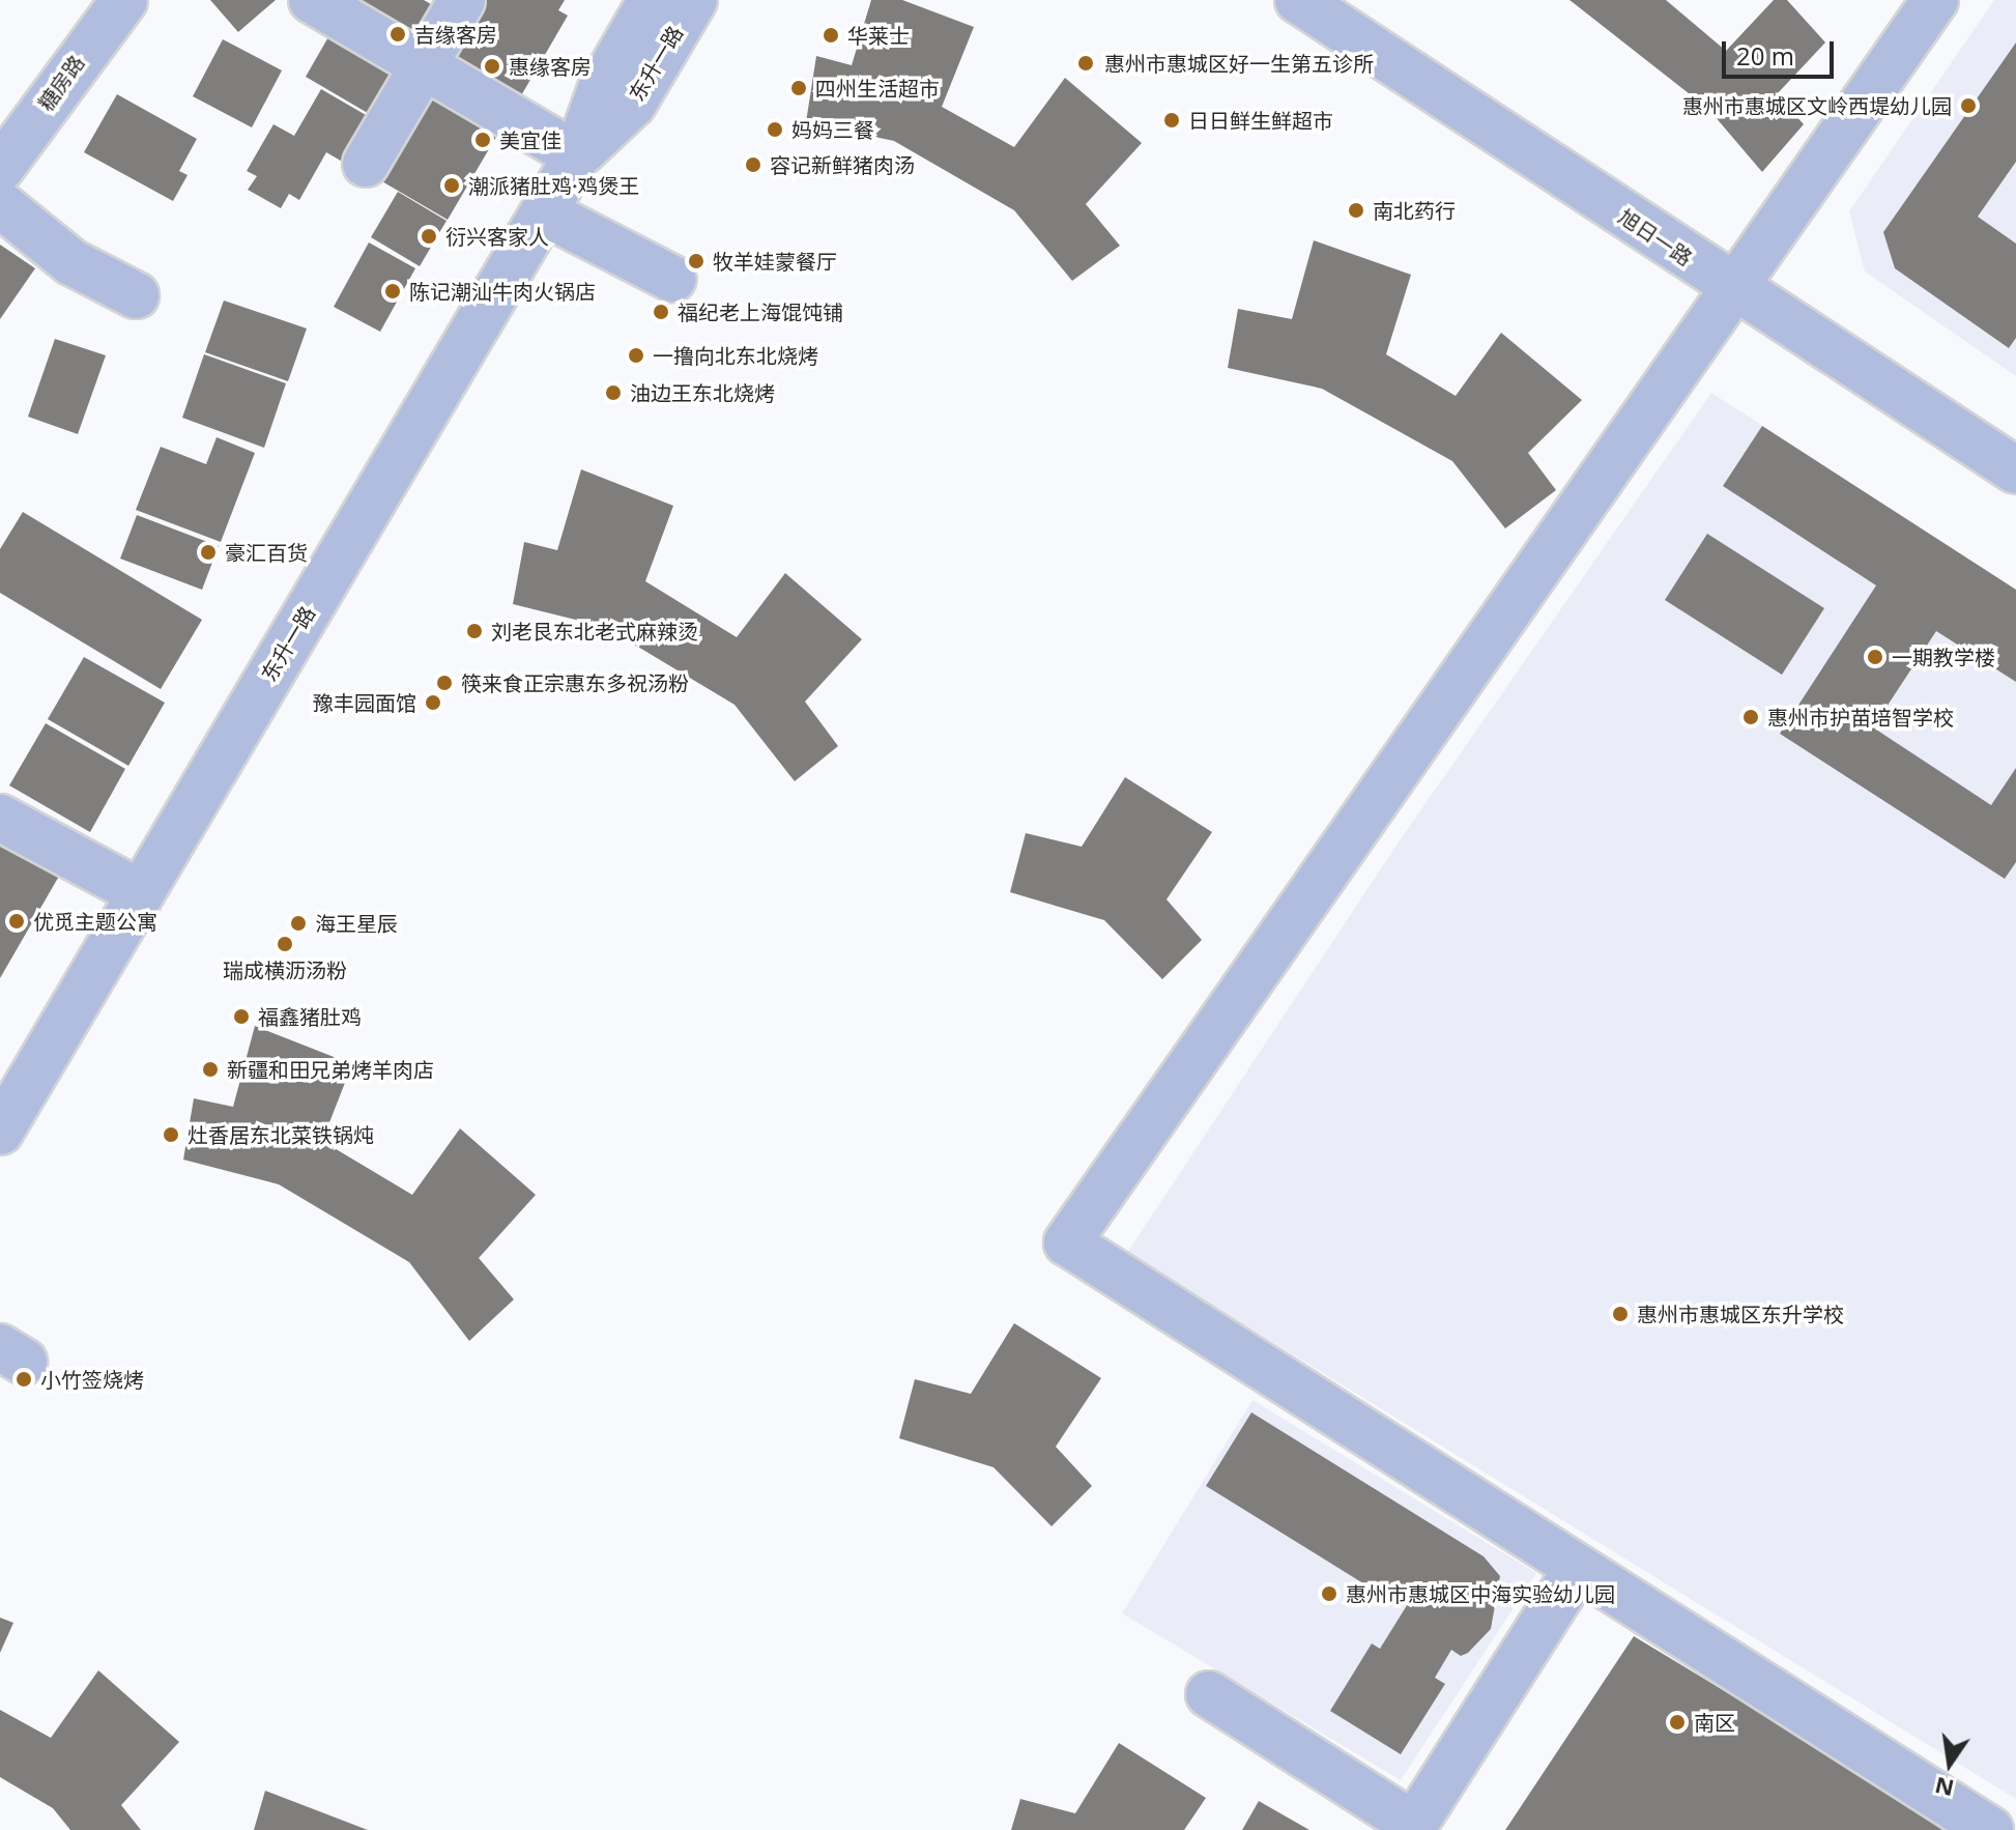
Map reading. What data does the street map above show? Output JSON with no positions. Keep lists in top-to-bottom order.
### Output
{
  "streets": {
    "street": ["东升一路", "糖房路", "旭日一路"]
  },
  "places": [
    "吉缘客房",
    "华莱士",
    "惠州市惠城区好一生第五诊所",
    "惠缘客房",
    "四州生活超市",
    "惠州市惠城区文岭西堤幼儿园",
    "日日鲜生鲜超市",
    "妈妈三餐",
    "美宜佳",
    "容记新鲜猪肉汤",
    "潮派猪肚鸡·鸡煲王",
    "南北药行",
    "衍兴客家人",
    "牧羊娃蒙餐厅",
    "陈记潮汕牛肉火锅店",
    "福纪老上海馄饨铺",
    "一撸向北东北烧烤",
    "油边王东北烧烤",
    "豪汇百货",
    "刘老艮东北老式麻辣烫",
    "一期教学楼",
    "筷来食正宗惠东多祝汤粉",
    "豫丰园面馆",
    "惠州市护苗培智学校",
    "优觅主题公寓",
    "海王星辰",
    "瑞成横沥汤粉",
    "福鑫猪肚鸡",
    "新疆和田兄弟烤羊肉店",
    "灶香居东北菜铁锅炖",
    "惠州市惠城区东升学校",
    "小竹签烧烤",
    "惠州市惠城区中海实验幼儿园",
    "南区"
  ],
  "scale_bar": "20 m",
  "north": "bottom"
}
